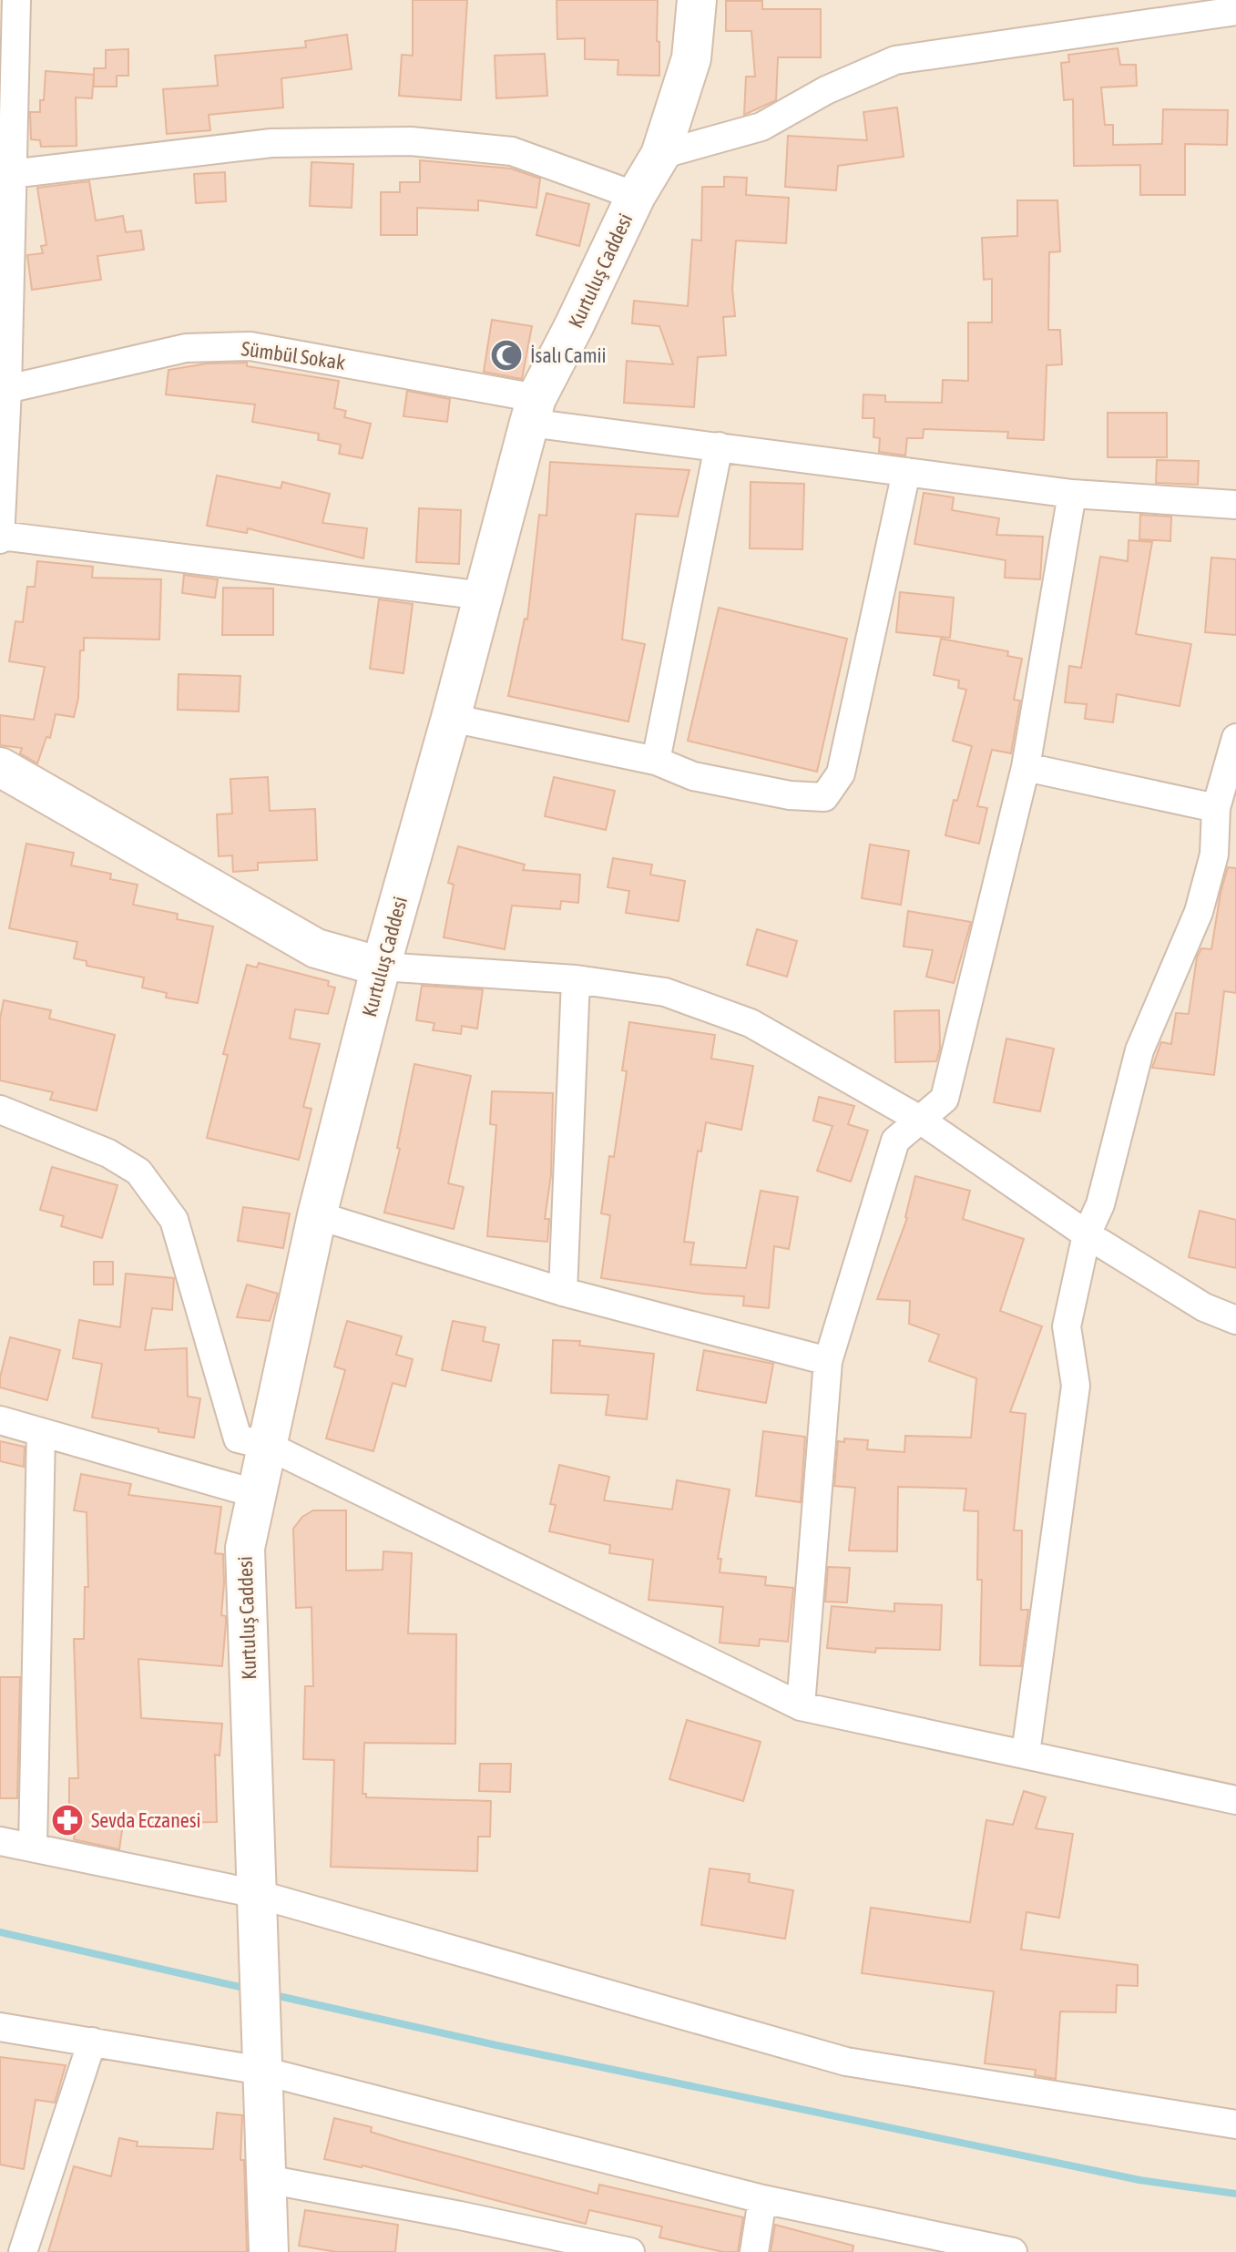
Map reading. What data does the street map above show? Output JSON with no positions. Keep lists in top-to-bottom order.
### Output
{
  "streets": {
    "main road": ["Kurtuluş Caddesi"],
    "street": ["Sümbül Sokak"]
  },
  "crossings": [
    ["Kurtuluş Caddesi", "Sümbül Sokak"]
  ],
  "places": {
    "mosque": ["İsalı Camii"],
    "pharmacy": ["Sevda Eczanesi"]
  }
}
